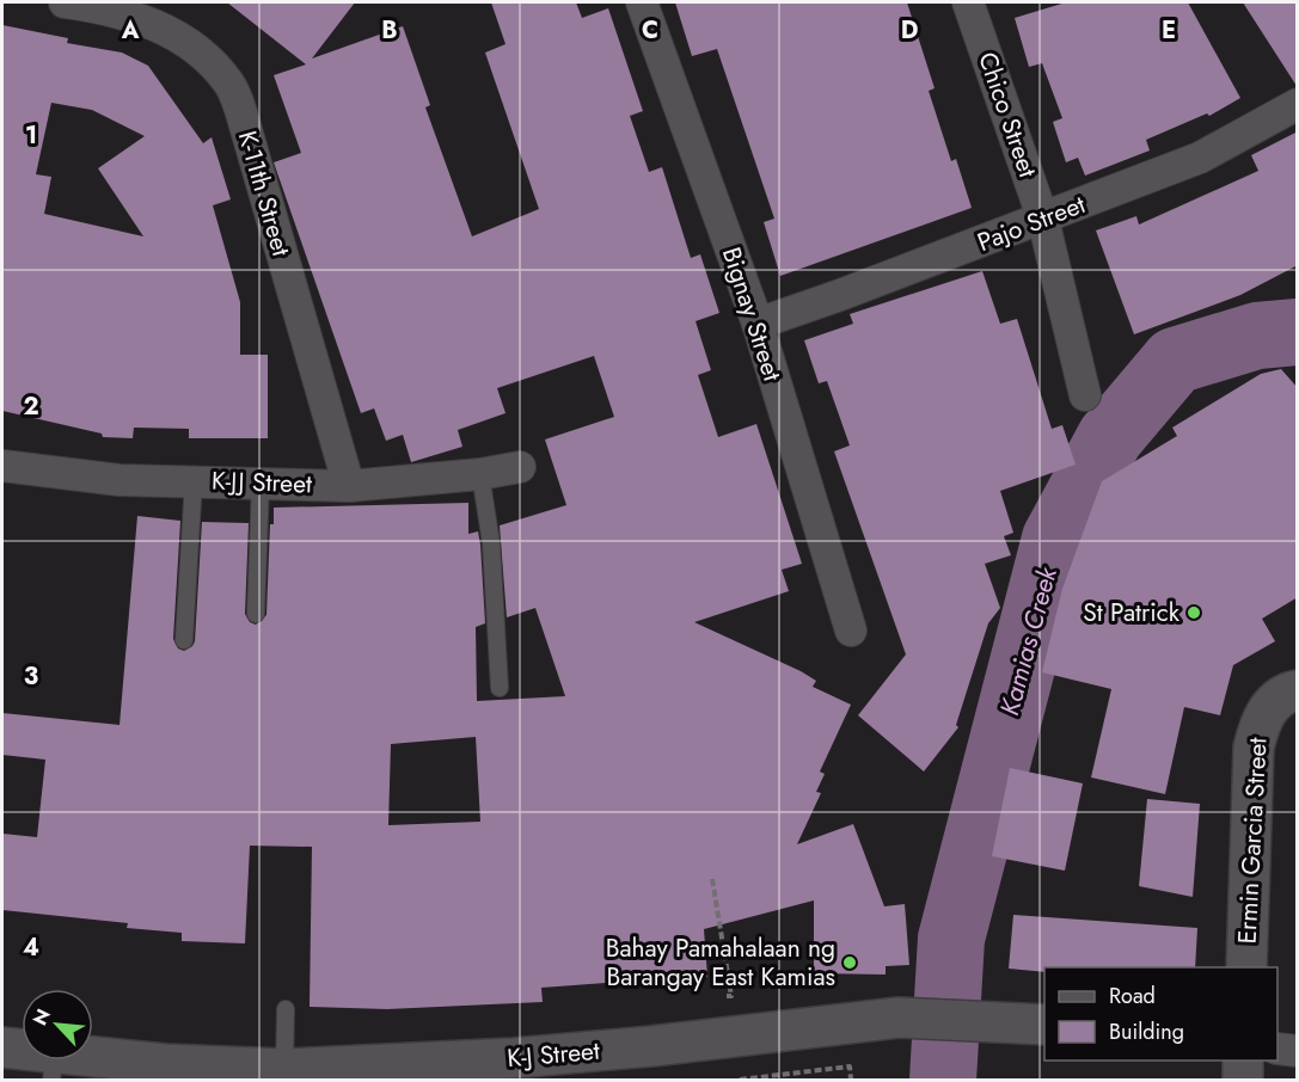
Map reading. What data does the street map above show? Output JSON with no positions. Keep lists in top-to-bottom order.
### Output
{
  "streets": {
    "street": [
      "Chico Street",
      "K-11th Street",
      "Pajo Street",
      "Bignay Street",
      "K-JJ Street",
      "Ermin Garcia Street",
      "K-J Street"
    ]
  },
  "crossings": [
    ["Chico Street", "Pajo Street"],
    ["K-11th Street", "K-JJ Street"],
    ["Pajo Street", "Bignay Street"]
  ],
  "water": ["Kamias Creek"],
  "places": ["St Patrick", "Bahay Pamahalaan ng Barangay East Kamias"],
  "legend": ["Road", "Building"],
  "north": "top left",
  "grid": {
    "columns": [
      "A",
      "B",
      "C",
      "D",
      "E"
    ],
    "rows": [
      "1",
      "2",
      "3",
      "4"
    ]
  }
}
